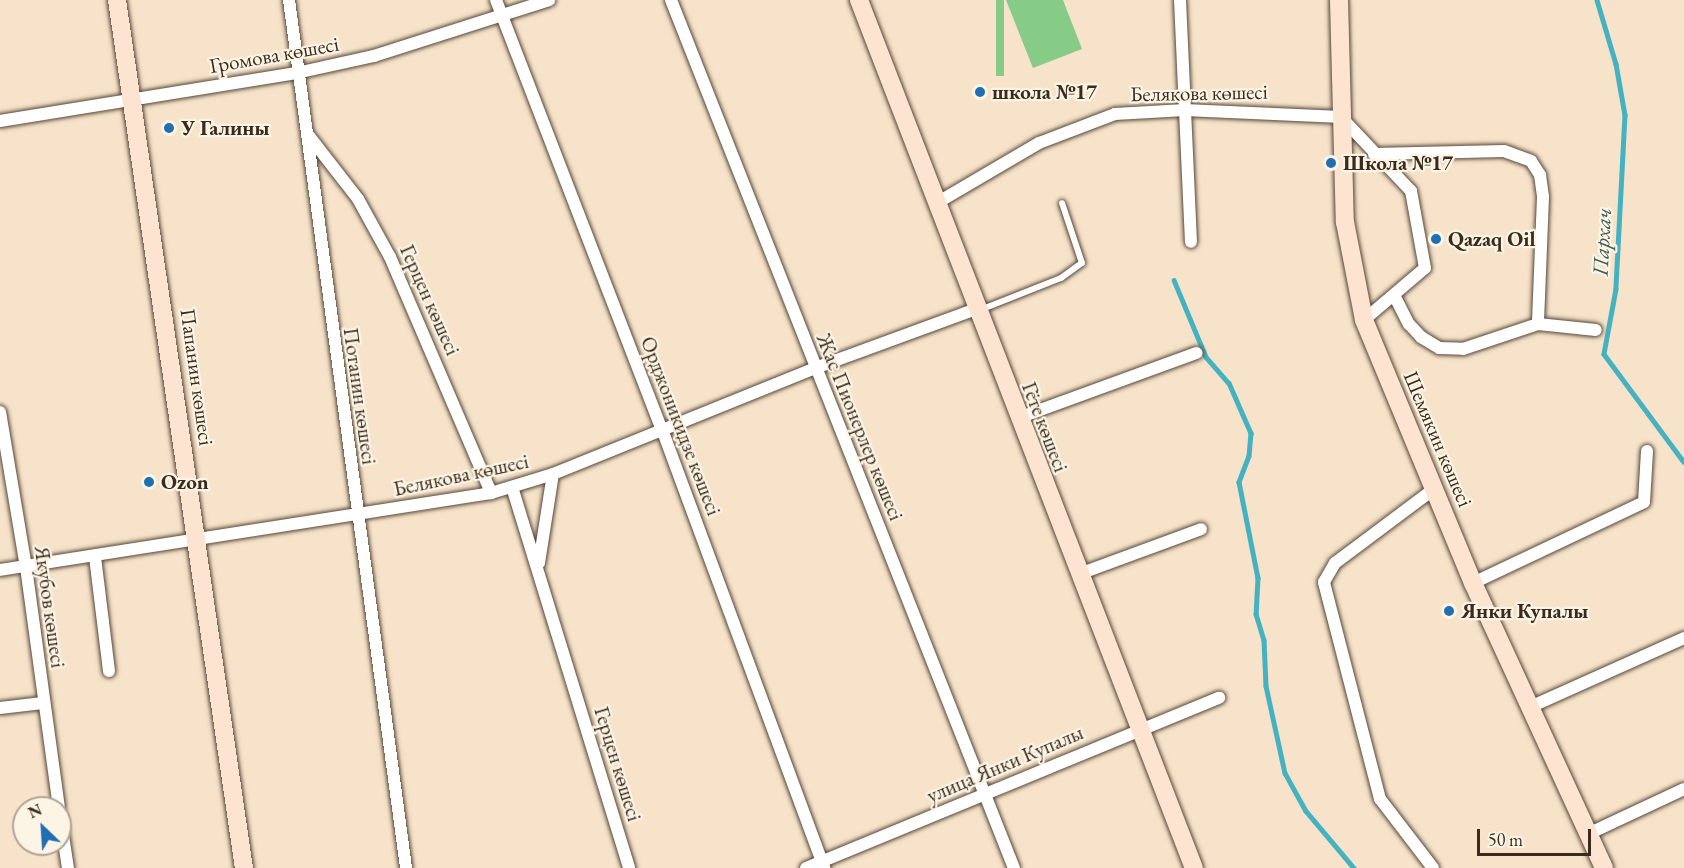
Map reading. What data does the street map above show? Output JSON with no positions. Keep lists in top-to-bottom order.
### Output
{
  "streets": {
    "main road": ["Папанин көшесі", "Гёте көшесі", "Шемякин көшесі"],
    "street": [
      "Громова көшесі",
      "Белякова көшесі",
      "Герцен көшесі",
      "Потанин көшесі",
      "Орджоникидзе көшесі",
      "Жас Пионерлер көшесі",
      "Якубов көшесі",
      "улица Янки Купалы"
    ]
  },
  "crossings": [
    ["Громова көшесі", "Папанин көшесі"],
    ["Громова көшесі", "Потанин көшесі"],
    ["Громова көшесі", "Орджоникидзе көшесі"],
    ["Белякова көшесі", "Герцен көшесі"],
    ["Белякова көшесі", "Папанин көшесі"],
    ["Белякова көшесі", "Потанин көшесі"],
    ["Белякова көшесі", "Орджоникидзе көшесі"],
    ["Белякова көшесі", "Жас Пионерлер көшесі"],
    ["Белякова көшесі", "Гёте көшесі"],
    ["Белякова көшесі", "Шемякин көшесі"],
    ["Белякова көшесі", "Якубов көшесі"],
    ["Герцен көшесі", "Потанин көшесі"],
    ["Орджоникидзе көшесі", "улица Янки Купалы"],
    ["Жас Пионерлер көшесі", "улица Янки Купалы"],
    ["Гёте көшесі", "улица Янки Купалы"]
  ],
  "water": ["Пархач"],
  "places": [
    "школа №17",
    "У Галины",
    "Школа №17",
    "Qazaq Oil",
    "Ozon",
    "Янки Купалы"
  ],
  "scale_bar": "50 m",
  "north": "top left"
}
